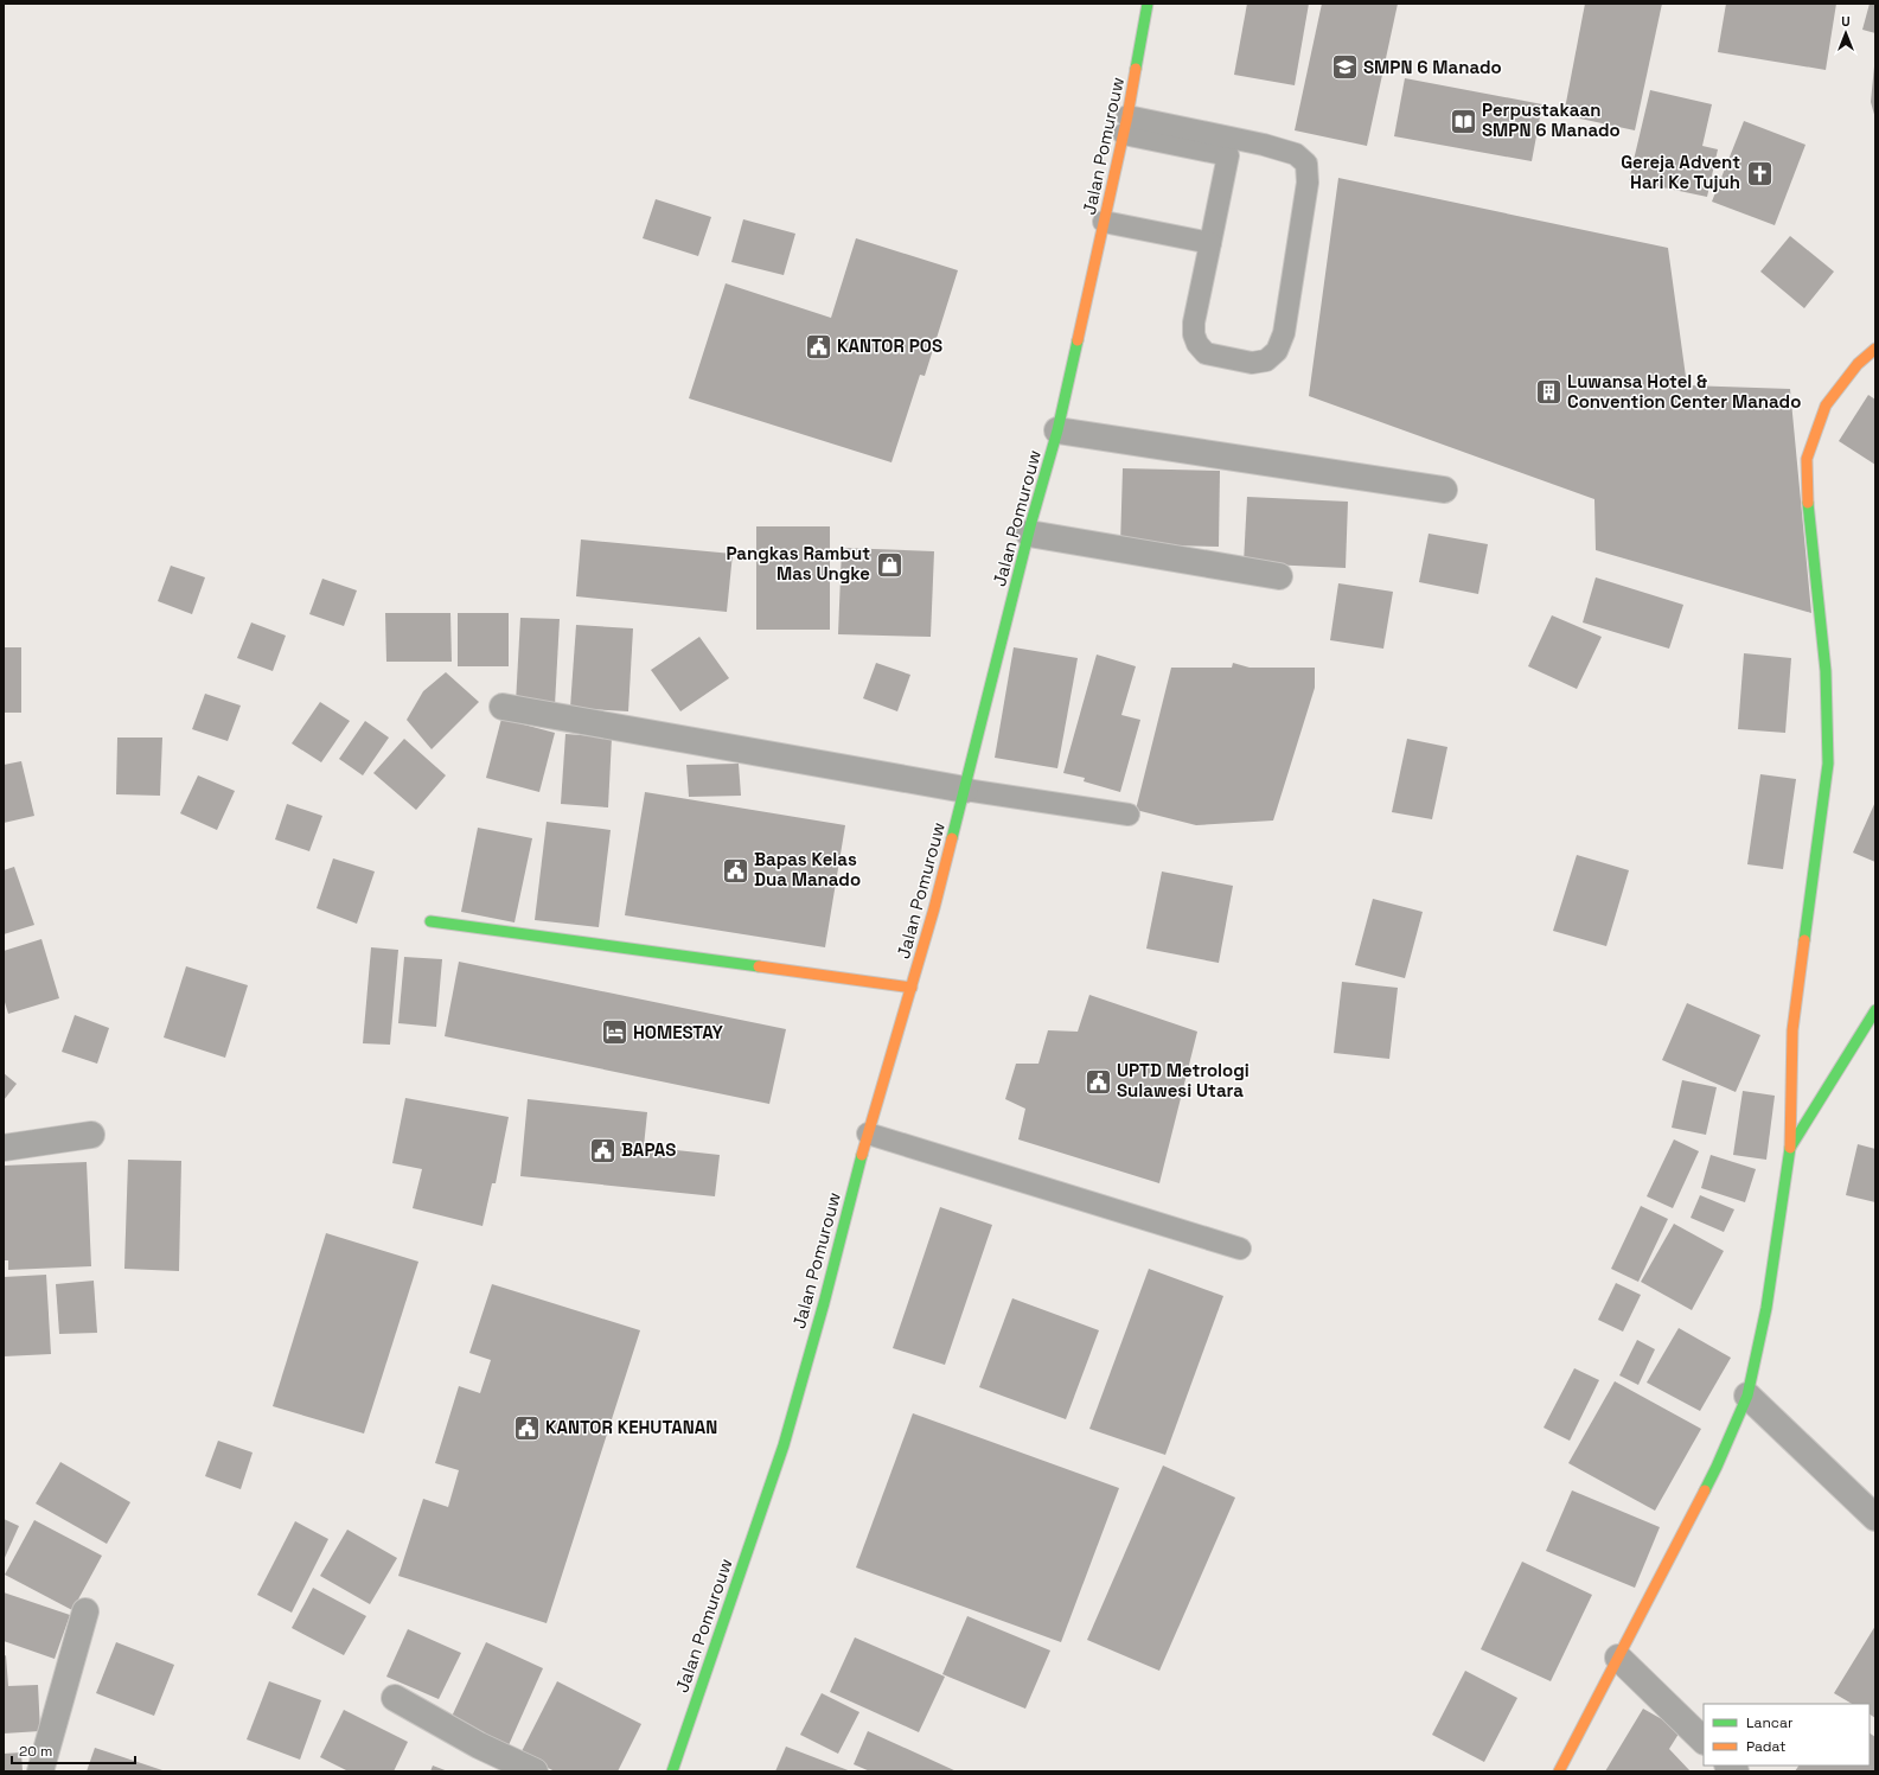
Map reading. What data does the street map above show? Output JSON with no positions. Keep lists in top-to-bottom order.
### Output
{
  "streets": {
    "street": ["Jalan Pomurouw"]
  },
  "places": {
    "school or university": ["SMPN 6 Manado"],
    "library": ["Perpustakaan SMPN 6 Manado"],
    "church": ["Gereja Advent Hari Ke Tujuh"],
    "public building": [
      "KANTOR POS",
      "Bapas Kelas Dua Manado",
      "UPTD Metrologi Sulawesi Utara",
      "BAPAS",
      "KANTOR KEHUTANAN"
    ],
    "building": ["Luwansa Hotel & Convention Center Manado"],
    "shop": ["Pangkas Rambut Mas Ungke"],
    "hotel": ["HOMESTAY"]
  },
  "legend": ["Lancar", "Padat"],
  "scale_bar": "20 m",
  "north": "top"
}
